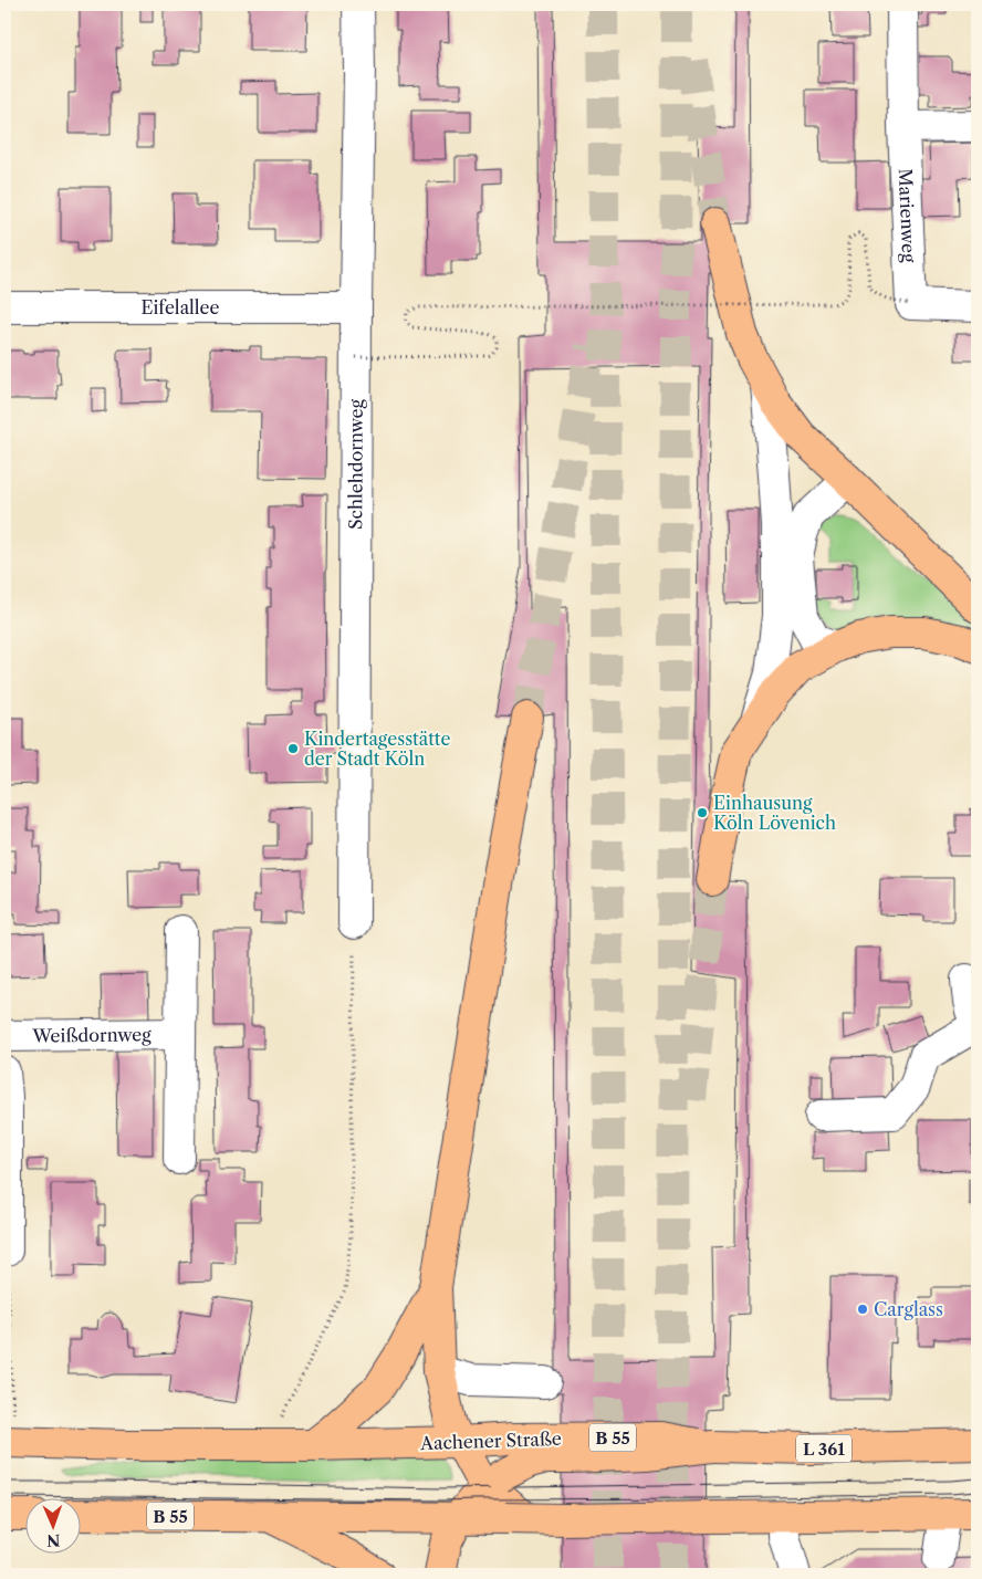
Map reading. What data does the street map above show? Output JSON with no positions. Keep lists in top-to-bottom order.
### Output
{
  "streets": {
    "main road": ["B 55", "Aachener Straße", "L 361"],
    "street": [
      "Marienweg",
      "Eifelallee",
      "Schlehdornweg",
      "Weißdornweg"
    ]
  },
  "crossings": [
    ["Eifelallee", "Schlehdornweg"]
  ],
  "places": ["Kindertagesstätte der Stadt Köln", "Einhausung Köln Lövenich", "Carglass"],
  "north": "bottom"
}
